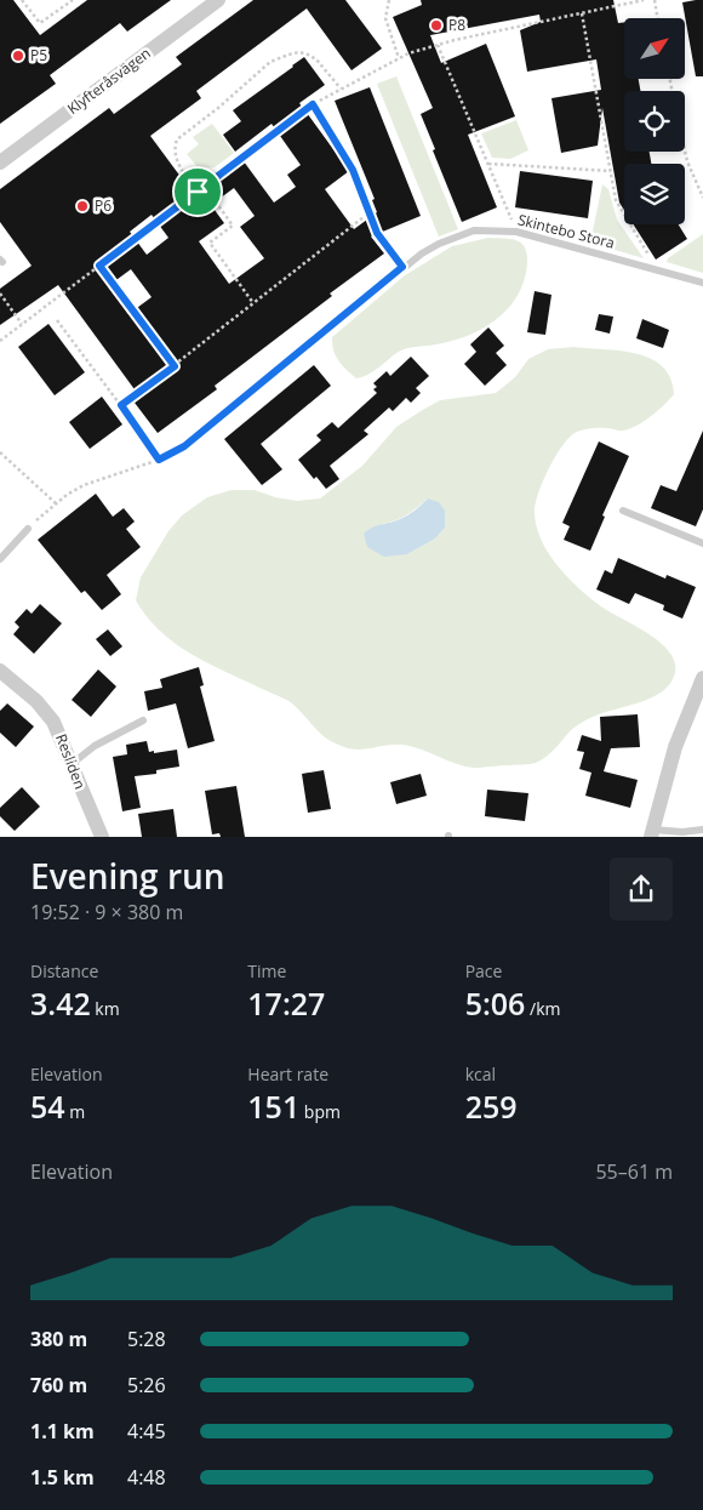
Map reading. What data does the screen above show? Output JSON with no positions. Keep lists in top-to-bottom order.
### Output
{
  "streets": {
    "street": ["Klyfteråsvägen", "Resliden"],
    "lane": ["Skintebo Stora"]
  },
  "places": ["P8", "P5", "P6"],
  "north": "top right",
  "page": {
    "heading": ["Evening run", "19:52 · 9 × 380 m"],
    "stats": [
      ["Distance", "3.42 km"],
      ["Time", "17:27"],
      ["Pace", "5:06 /km"],
      ["Elevation", "54 m"],
      ["Heart rate", "151 bpm"],
      ["kcal", "259"]
    ],
    "chart": ["Elevation", "55–61 m"],
    "list": [
      {
        "name": "380 m",
        "note": "5:28"
      },
      {
        "name": "760 m",
        "note": "5:26"
      },
      {
        "name": "1.1 km",
        "note": "4:45"
      },
      {
        "name": "1.5 km",
        "note": "4:48"
      }
    ]
  }
}
